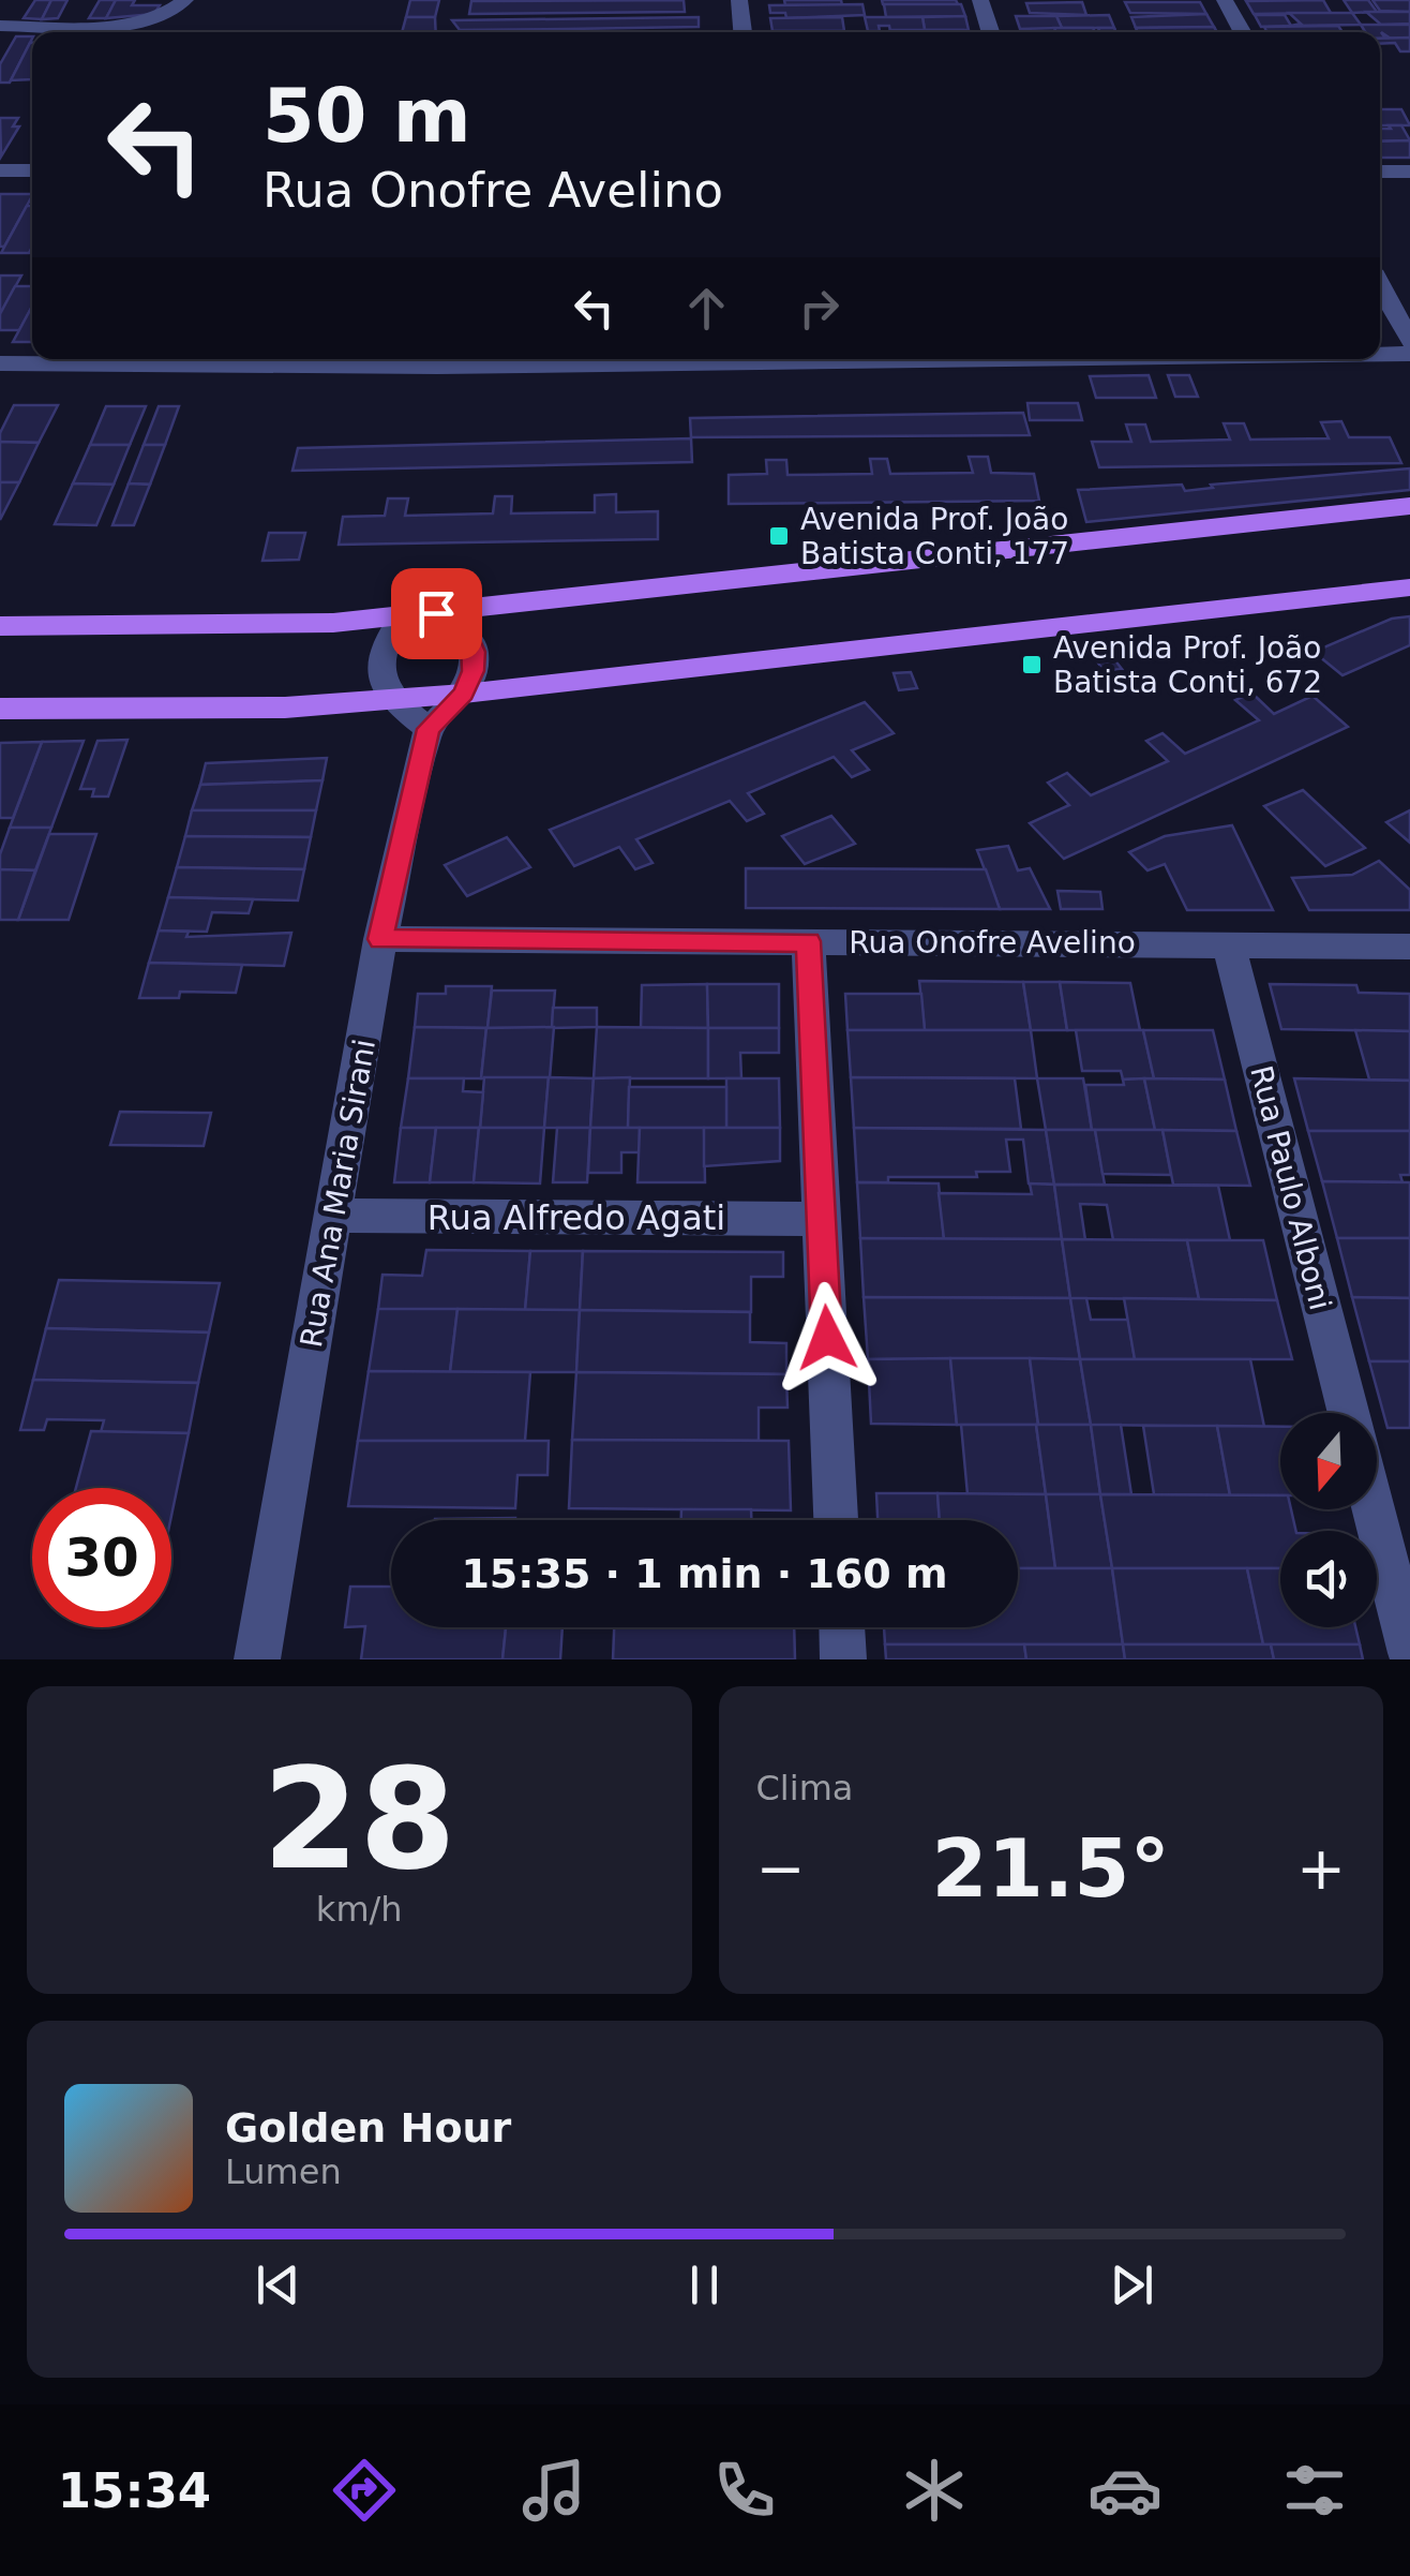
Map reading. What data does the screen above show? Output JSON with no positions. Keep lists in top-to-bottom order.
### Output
{
  "streets": {
    "street": [
      "Rua Onofre Avelino",
      "Rua Paulo Alboni",
      "Rua Ana Maria Sirani",
      "Rua Alfredo Agati"
    ]
  },
  "crossings": [
    ["Rua Onofre Avelino", "Rua Paulo Alboni"],
    ["Rua Onofre Avelino", "Rua Ana Maria Sirani"],
    ["Rua Ana Maria Sirani", "Rua Alfredo Agati"]
  ],
  "places": {
    "transit": ["Avenida Prof. João Batista Conti, 177", "Avenida Prof. João Batista Conti, 672"]
  },
  "north": "bottom",
  "page": {
    "turn": ["50 m", "Rua Onofre Avelino"],
    "limit": "30",
    "trip": "15:35 · 1 min · 160 m",
    "tile": [
      ["28", "km/h"],
      "Clima"
    ],
    "heat": ["−", "21.5°", "+"],
    "song": ["Golden Hour", "Lumen"],
    "tabs": "15:34"
  }
}
